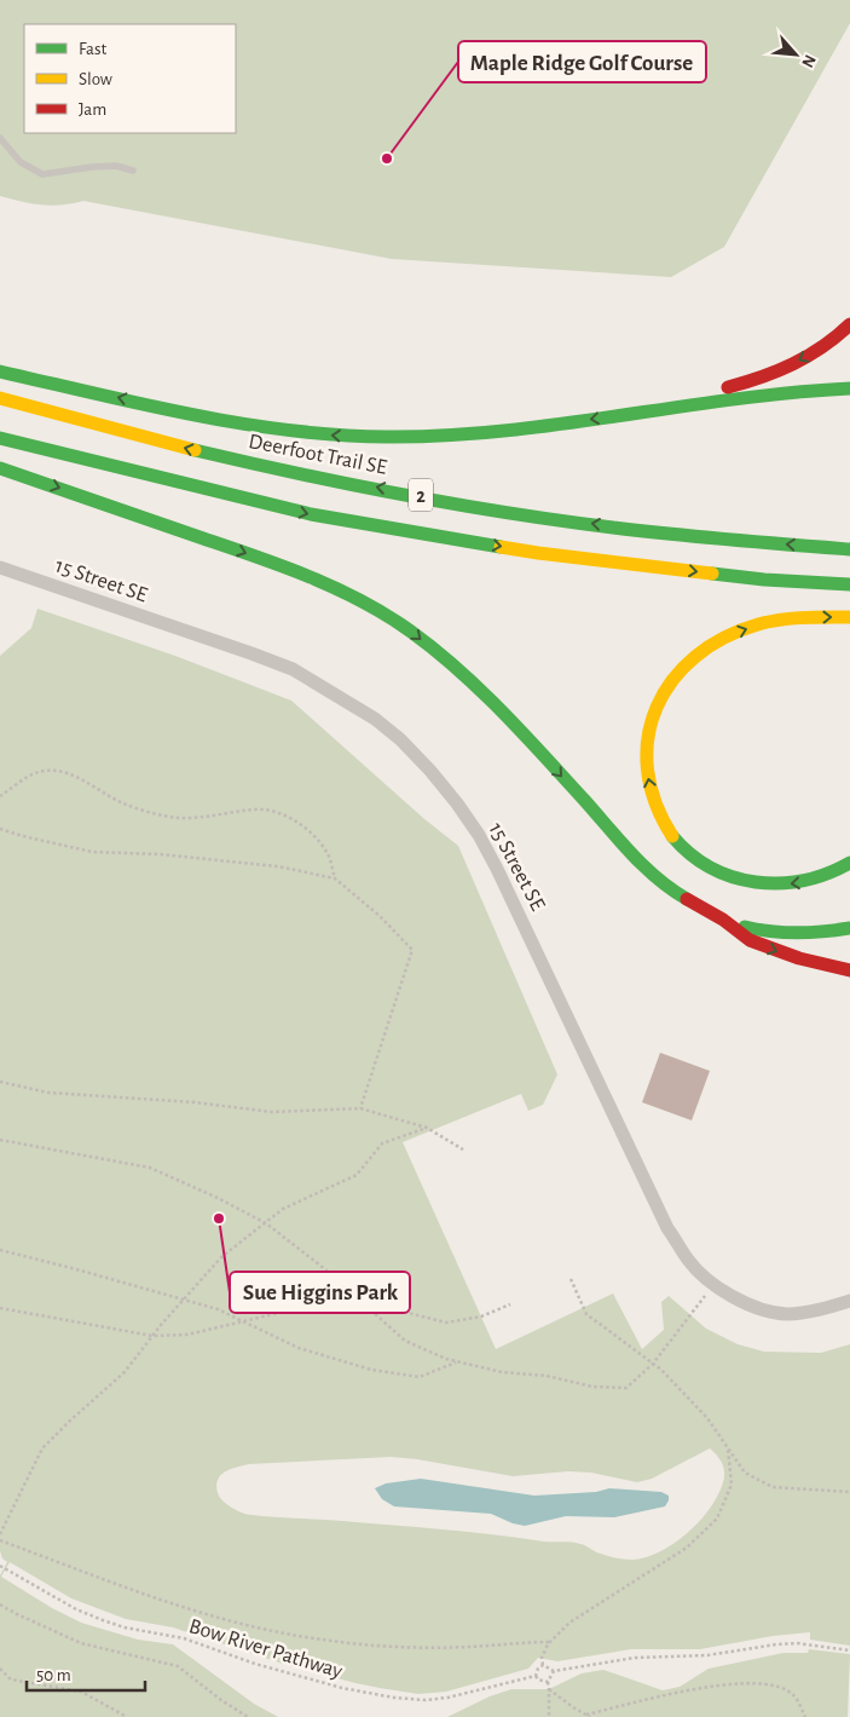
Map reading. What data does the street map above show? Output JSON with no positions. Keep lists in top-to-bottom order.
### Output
{
  "streets": {
    "highway": ["Deerfoot Trail SE", "2"],
    "street": ["15 Street SE"],
    "path": ["Bow River Pathway"]
  },
  "places": ["Maple Ridge Golf Course", "Sue Higgins Park"],
  "legend": ["Fast", "Slow", "Jam"],
  "scale_bar": "50 m",
  "north": "bottom right"
}
